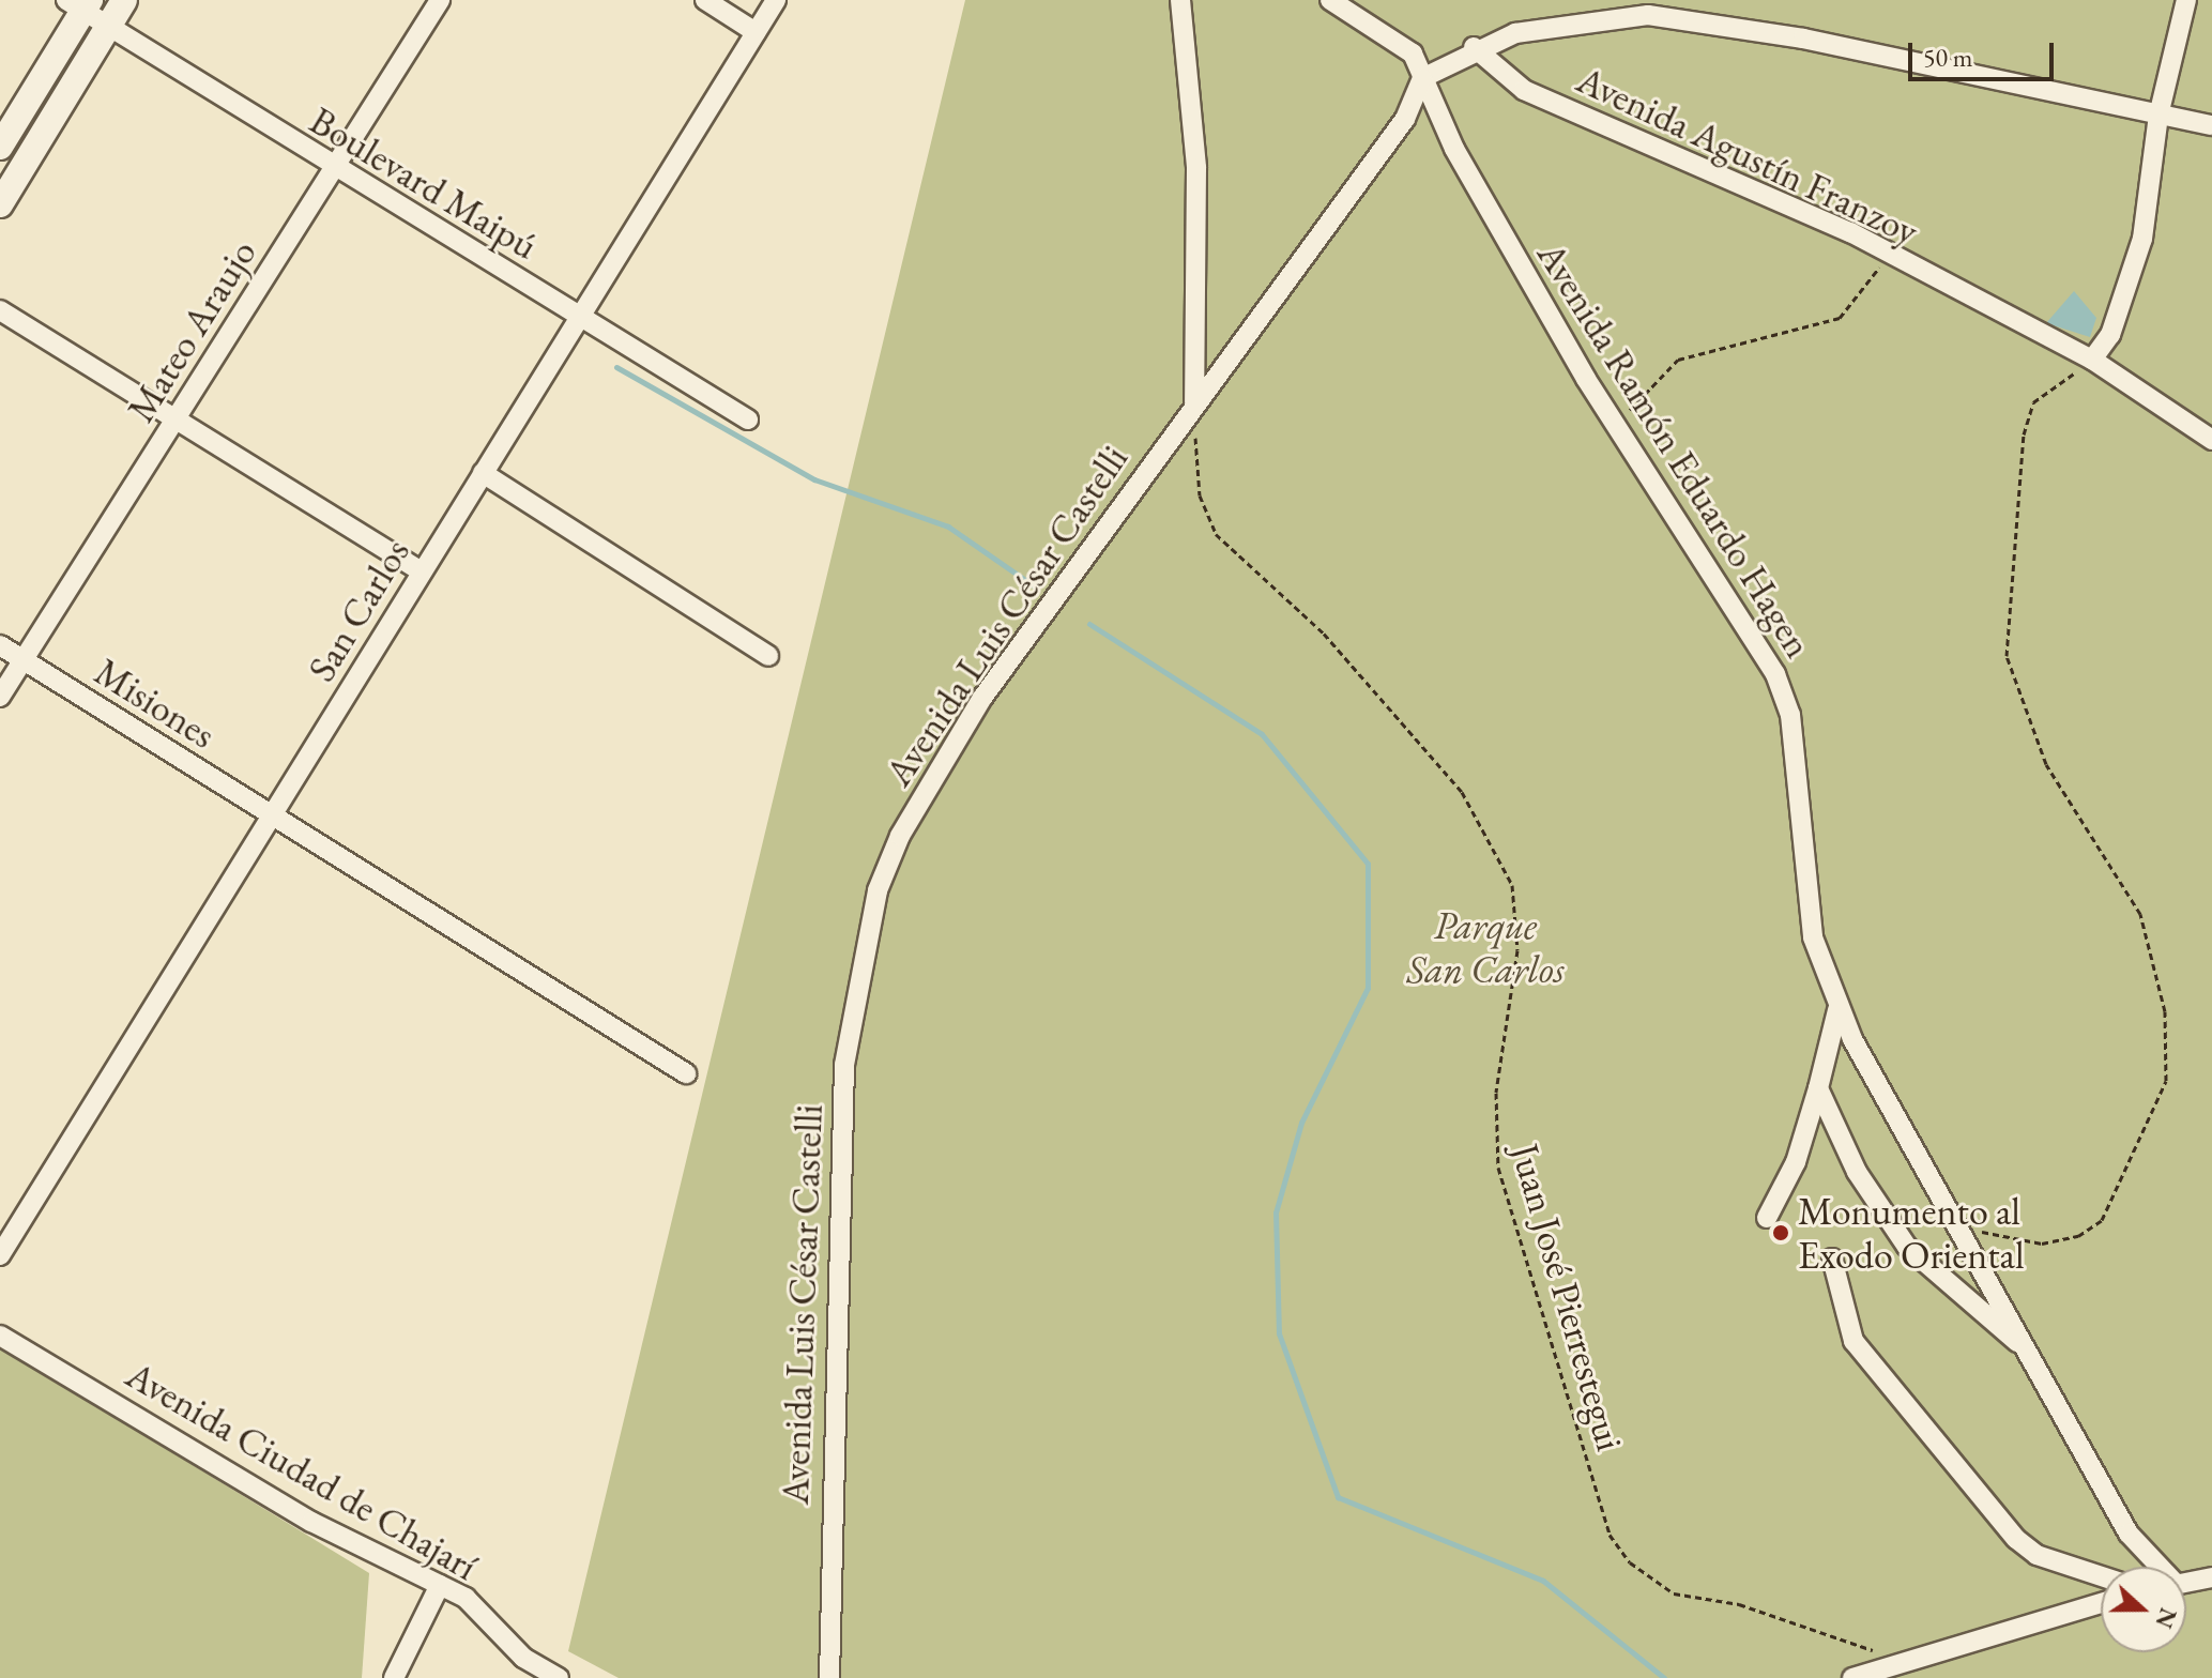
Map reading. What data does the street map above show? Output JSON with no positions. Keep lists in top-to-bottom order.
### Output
{
  "streets": {
    "street": [
      "Avenida Agustín Franzoy",
      "Boulevard Maipú",
      "Mateo Araujo",
      "Avenida Ramón Eduardo Hagen",
      "San Carlos",
      "Avenida Luis César Castelli",
      "Misiones",
      "Avenida Ciudad de Chajarí"
    ],
    "path": ["Juan José Pierrestegui"]
  },
  "crossings": [
    ["Boulevard Maipú", "Mateo Araujo"],
    ["Boulevard Maipú", "San Carlos"],
    ["Mateo Araujo", "Misiones"],
    ["Avenida Ramón Eduardo Hagen", "Avenida Luis César Castelli"],
    ["San Carlos", "Misiones"]
  ],
  "parks": ["Parque San Carlos"],
  "places": ["Monumento al Exodo Oriental"],
  "scale_bar": "50 m",
  "north": "right"
}
